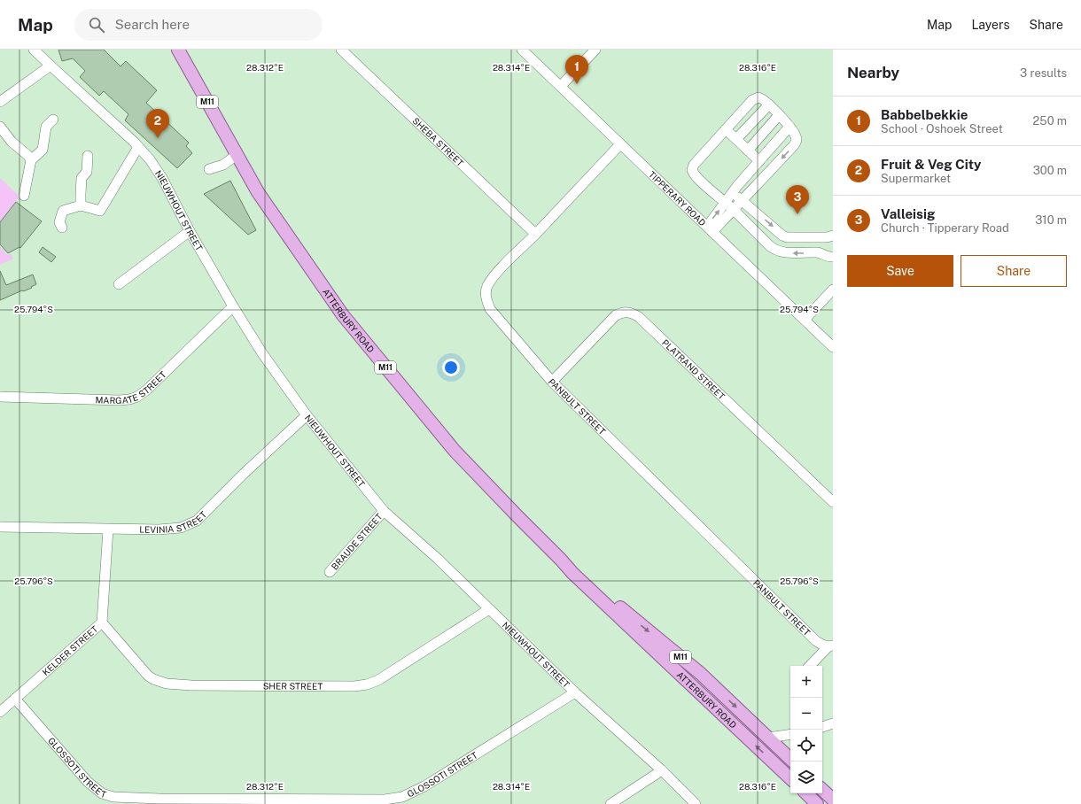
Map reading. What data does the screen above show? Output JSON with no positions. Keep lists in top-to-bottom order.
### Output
{
  "streets": {
    "main road": ["M11", "ATTERBURY ROAD"],
    "street": [
      "SHEBA STREET",
      "TIPPERARY ROAD",
      "NIEUWHOUT STREET",
      "PLATRAND STREET",
      "MARGATE STREET",
      "PANBULT STREET",
      "LEVINIA STREET",
      "BRAUDE STREET",
      "KELDER STREET",
      "SHER STREET",
      "GLOSSOTI STREET"
    ]
  },
  "crossings": [
    ["SHEBA STREET", "PANBULT STREET"],
    ["TIPPERARY ROAD", "PANBULT STREET"],
    ["NIEUWHOUT STREET", "MARGATE STREET"],
    ["NIEUWHOUT STREET", "LEVINIA STREET"],
    ["NIEUWHOUT STREET", "BRAUDE STREET"],
    ["NIEUWHOUT STREET", "SHER STREET"],
    ["NIEUWHOUT STREET", "GLOSSOTI STREET"],
    ["PLATRAND STREET", "PANBULT STREET"],
    ["LEVINIA STREET", "KELDER STREET"],
    ["KELDER STREET", "SHER STREET"],
    ["KELDER STREET", "GLOSSOTI STREET"]
  ],
  "page": {
    "header": "Map",
    "search": "Search here",
    "nav": ["Map", "Layers", "Share"],
    "heading": ["Nearby", "3 results"],
    "pins": ["1", "2", "3"],
    "list": [
      {
        "mark": "1",
        "name": "Babbelbekkie",
        "note": "School · Oshoek Street",
        "value": "250 m"
      },
      {
        "mark": "2",
        "name": "Fruit & Veg City",
        "note": "Supermarket",
        "value": "300 m"
      },
      {
        "mark": "3",
        "name": "Valleisig",
        "note": "Church · Tipperary Road",
        "value": "310 m"
      }
    ],
    "buttons": ["Save", "Share"],
    "map_buttons": ["+", "−"]
  },
  "coordinates": [
    "28.312°E",
    "28.314°E",
    "28.316°E",
    "25.794°S",
    "25.796°S"
  ]
}
